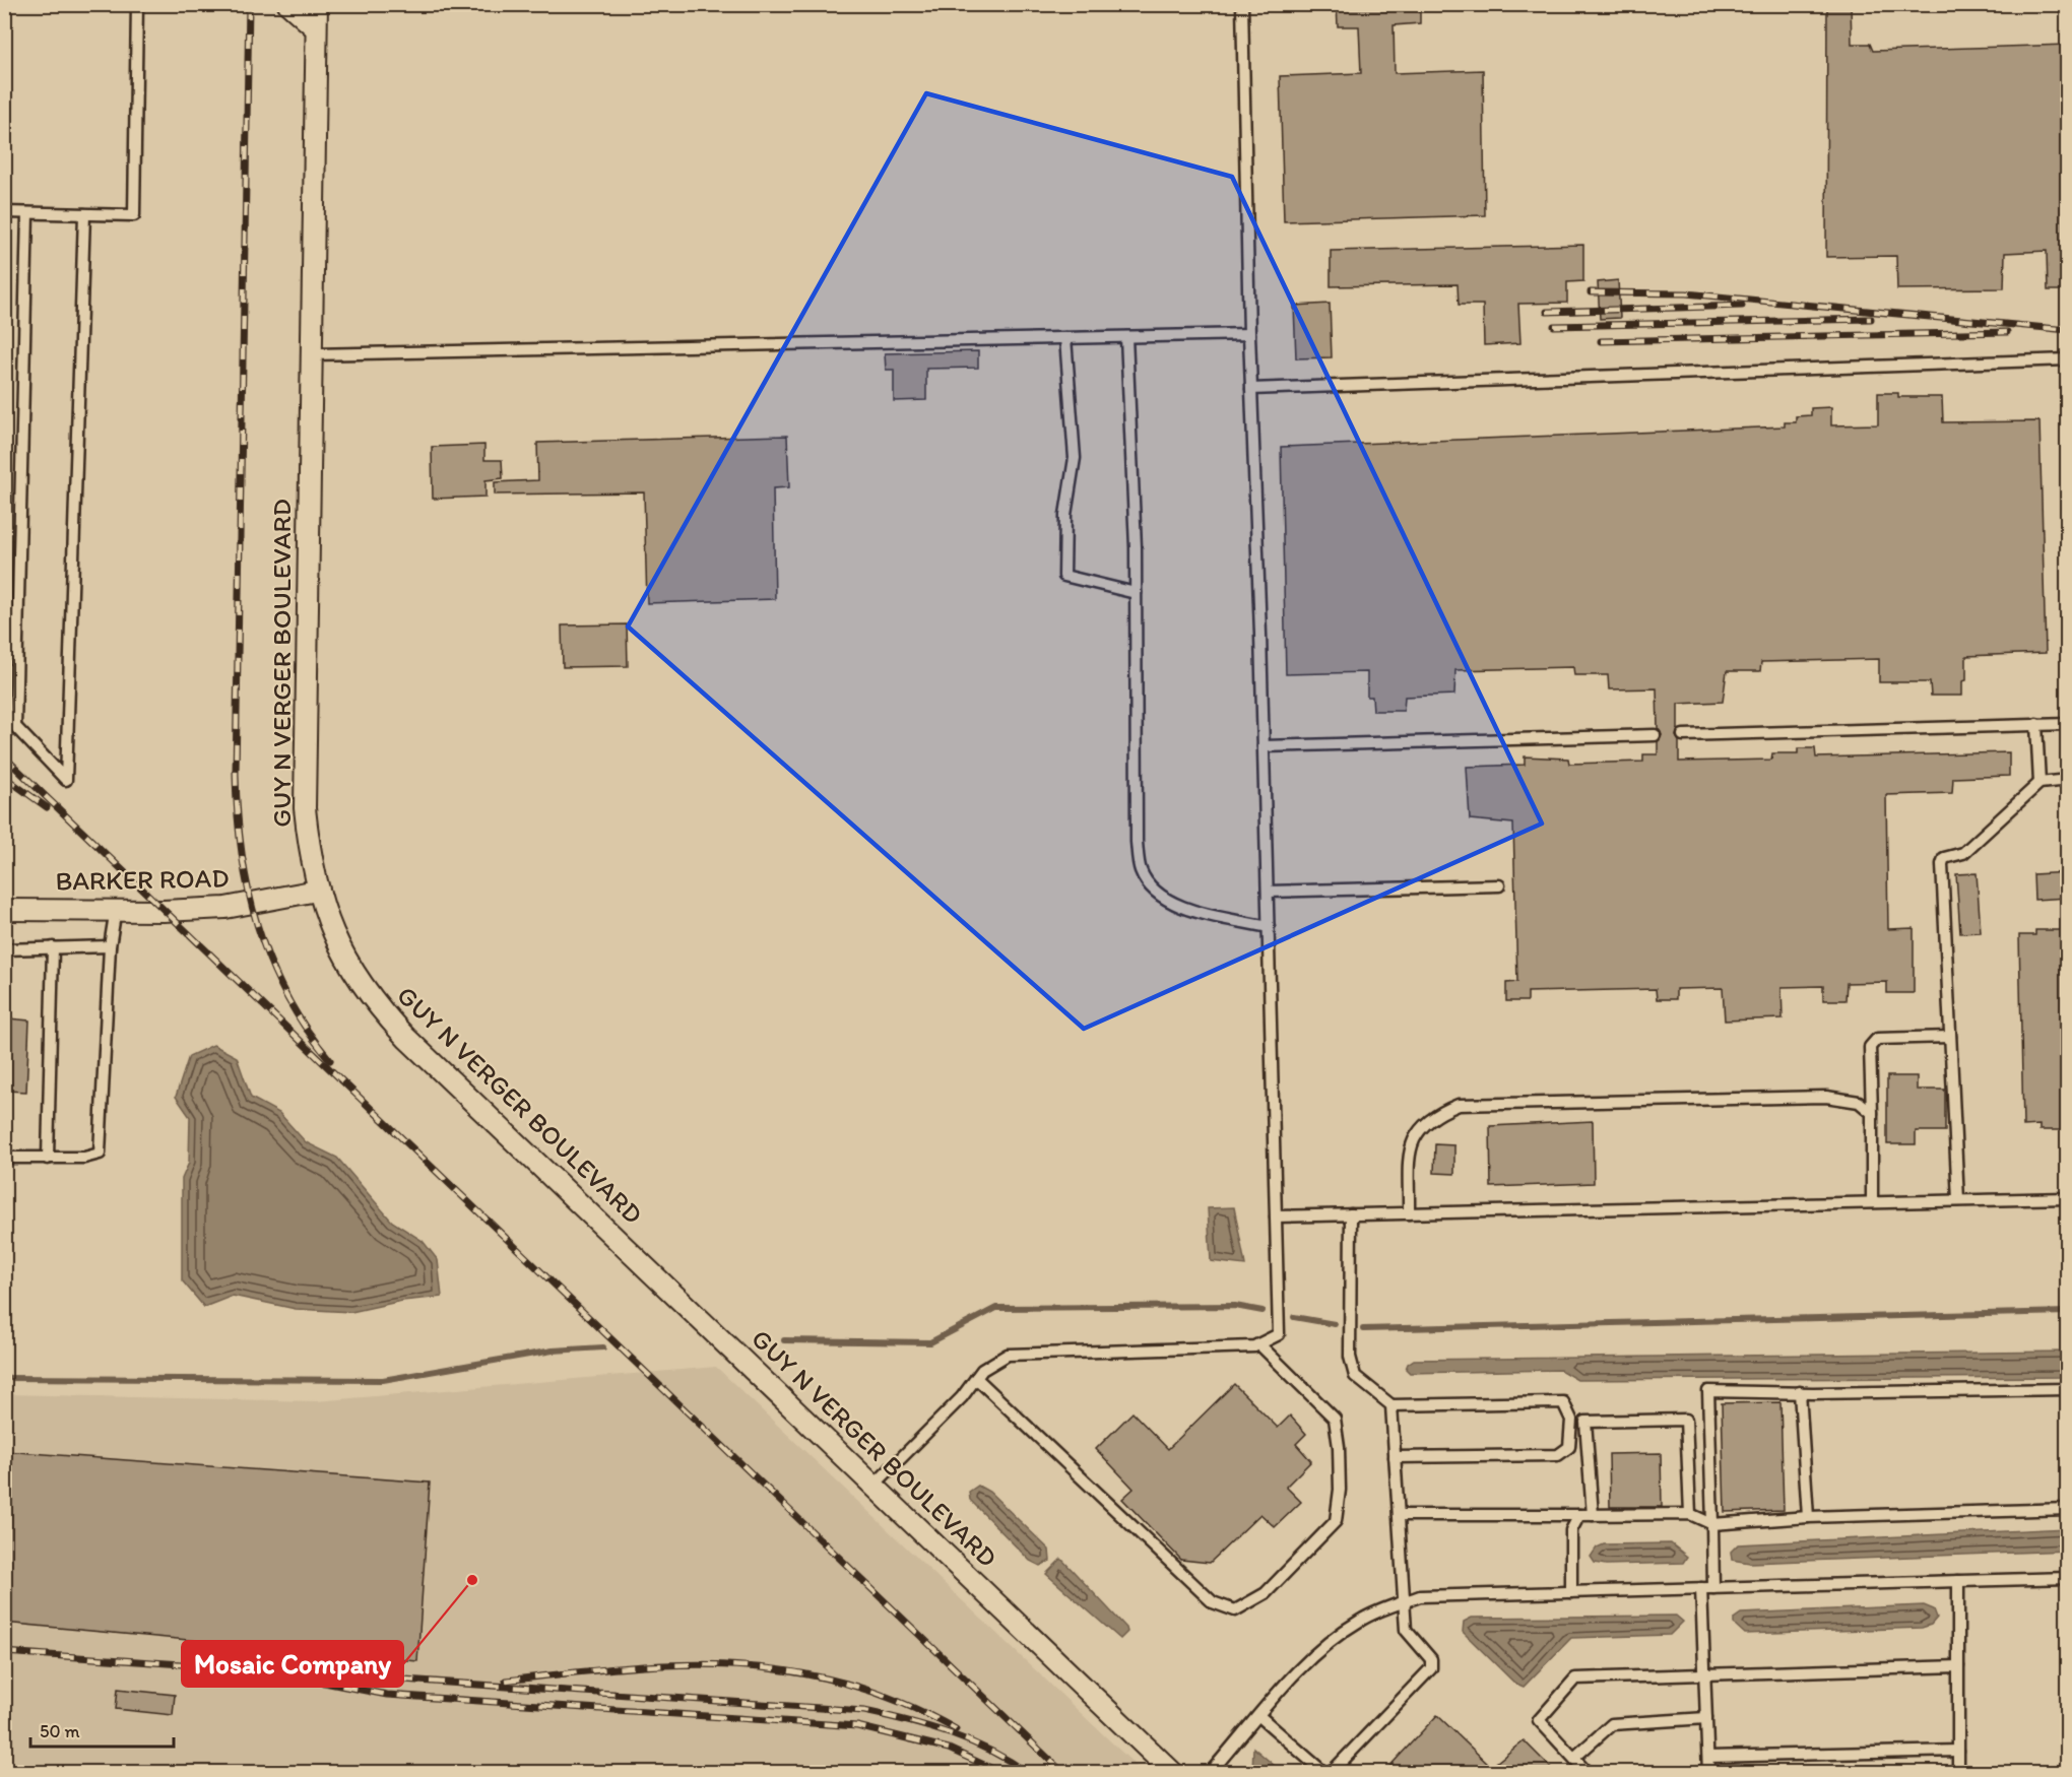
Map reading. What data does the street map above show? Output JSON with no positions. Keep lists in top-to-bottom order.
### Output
{
  "streets": {
    "street": ["GUY N VERGER BOULEVARD", "BARKER ROAD"]
  },
  "crossings": [
    ["GUY N VERGER BOULEVARD", "BARKER ROAD"]
  ],
  "places": ["Mosaic Company"],
  "scale_bar": "50 m"
}
